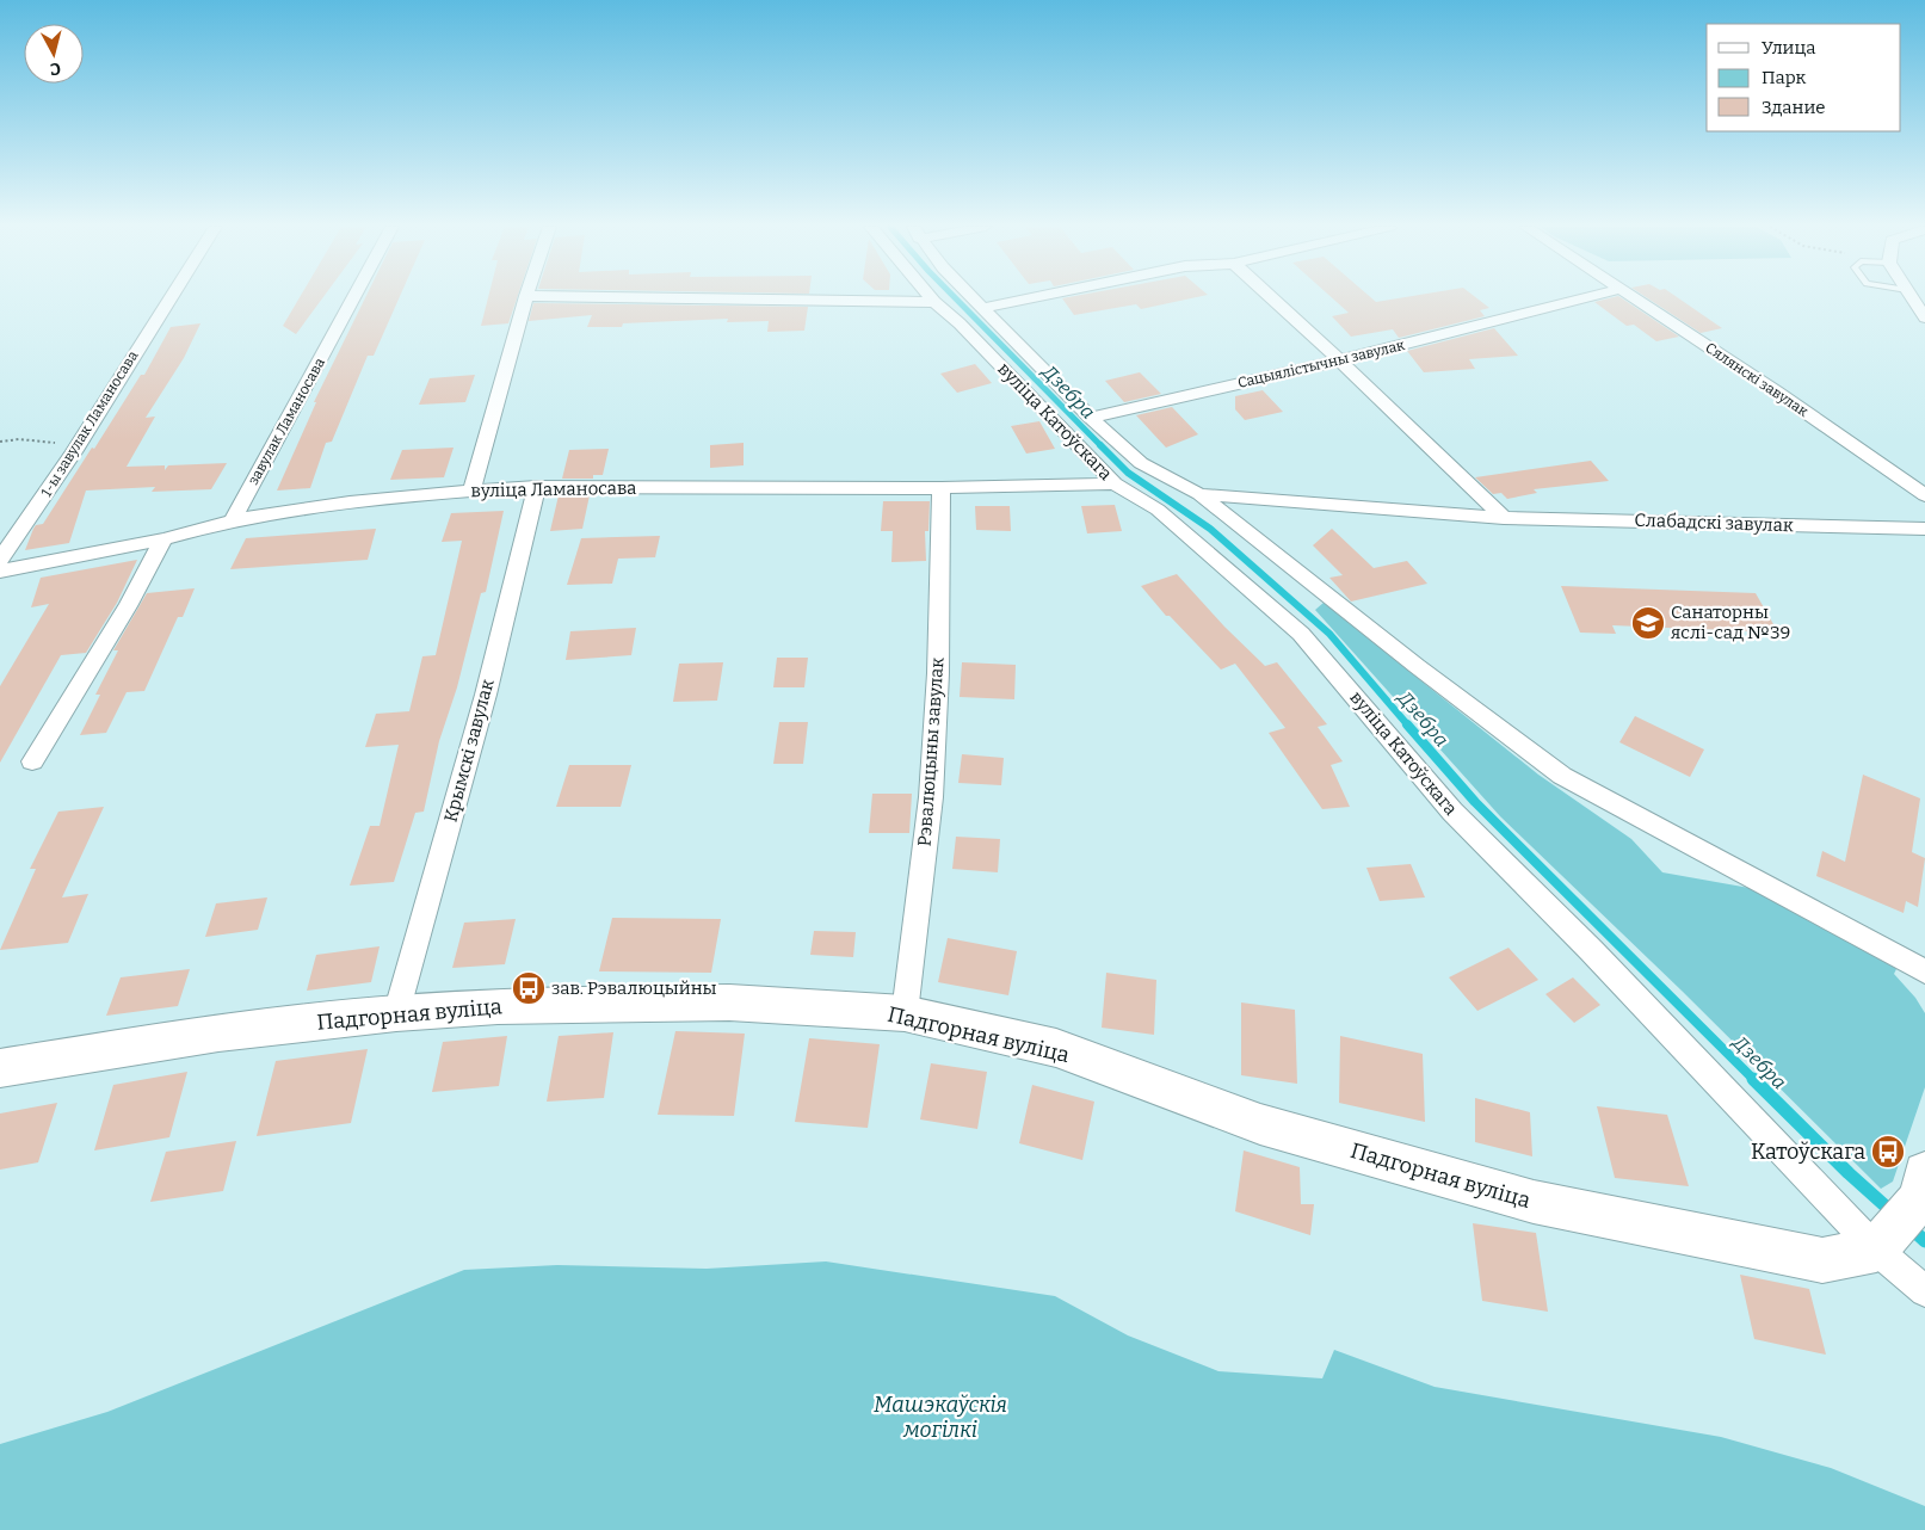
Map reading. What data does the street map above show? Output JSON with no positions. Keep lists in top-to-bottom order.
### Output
{
  "streets": {
    "street": [
      "Сацыялістычны завулак",
      "Сялянскі завулак",
      "завулак Ламаносава",
      "вуліца Катоўскага",
      "1-ы завулак Ламаносава",
      "вуліца Ламаносава",
      "Слабадскі завулак",
      "Крымскі завулак",
      "Рэвалюцыны завулак",
      "Падгорная вуліца"
    ]
  },
  "crossings": [
    ["Сацыялістычны завулак", "вуліца Катоўскага"],
    ["завулак Ламаносава", "вуліца Ламаносава"],
    ["вуліца Катоўскага", "вуліца Ламаносава"],
    ["вуліца Катоўскага", "Слабадскі завулак"],
    ["вуліца Катоўскага", "Падгорная вуліца"],
    ["вуліца Ламаносава", "Крымскі завулак"],
    ["вуліца Ламаносава", "Рэвалюцыны завулак"],
    ["Крымскі завулак", "Падгорная вуліца"],
    ["Рэвалюцыны завулак", "Падгорная вуліца"]
  ],
  "water": ["Дзебра"],
  "parks": ["Машэкаўскія могілкі"],
  "places": {
    "school or university": ["Санаторны яслі-сад №39"],
    "bus stop": ["зав. Рэвалюцыйны", "Катоўскага"]
  },
  "legend": ["Улица", "Парк", "Здание"],
  "north": "bottom"
}
